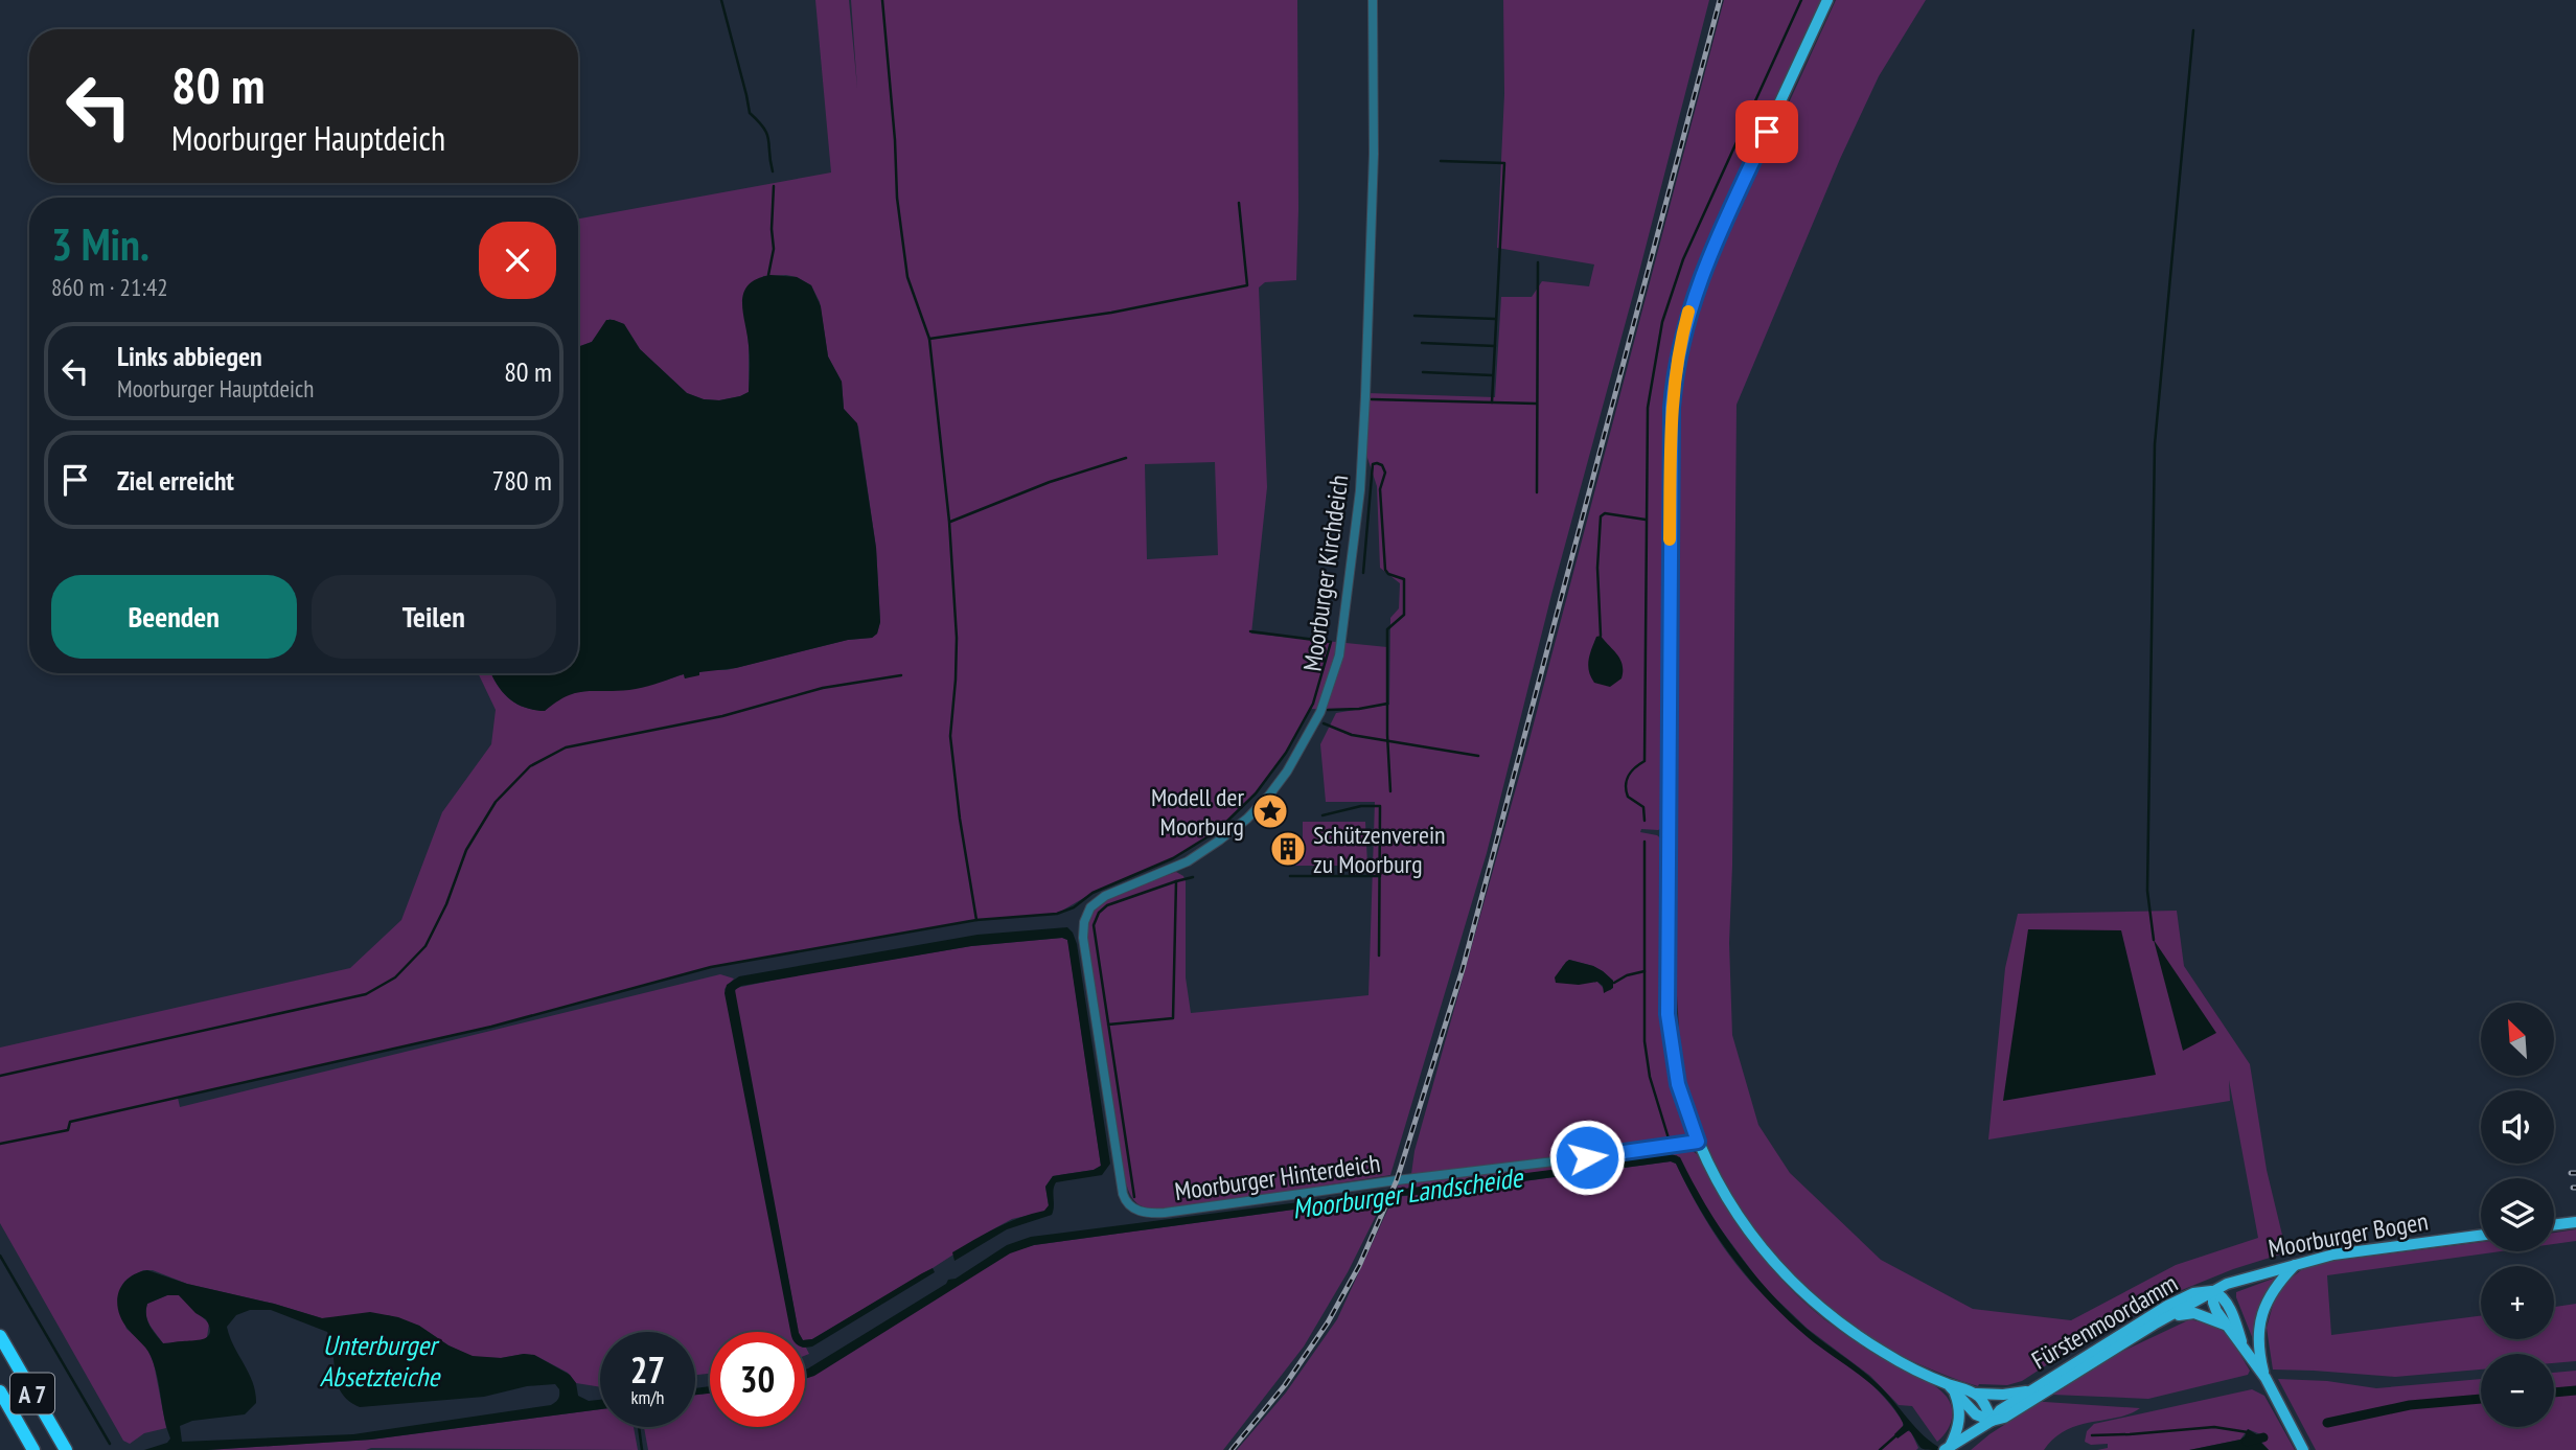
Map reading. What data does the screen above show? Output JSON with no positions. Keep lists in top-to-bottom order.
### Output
{
  "streets": {
    "highway": ["A 7"],
    "main road": ["Moorburger Bogen", "Fürstenmoordamm"],
    "street": ["Moorburger Kirchdeich", "Moorburger Hinterdeich"]
  },
  "crossings": [
    ["Moorburger Kirchdeich", "Moorburger Hinterdeich"],
    ["Moorburger Bogen", "Fürstenmoordamm"]
  ],
  "water": ["Moorburger Landscheide", "Unterburger Absetzteiche"],
  "places": {
    "place": ["Modell der Moorburg"],
    "building": ["Schützenverein zu Moorburg"]
  },
  "north": "top left",
  "page": {
    "turn": ["80 m", "Moorburger Hauptdeich"],
    "heading": ["3 Min.", "860 m · 21:42"],
    "list": [
      {
        "name": "Links abbiegen",
        "note": "Moorburger Hauptdeich",
        "value": "80 m"
      },
      {
        "name": "Ziel erreicht",
        "value": "780 m"
      }
    ],
    "buttons": ["Beenden", "Teilen"],
    "map_buttons": ["+", "−"],
    "speed": "27 km/h",
    "limit": "30"
  }
}
